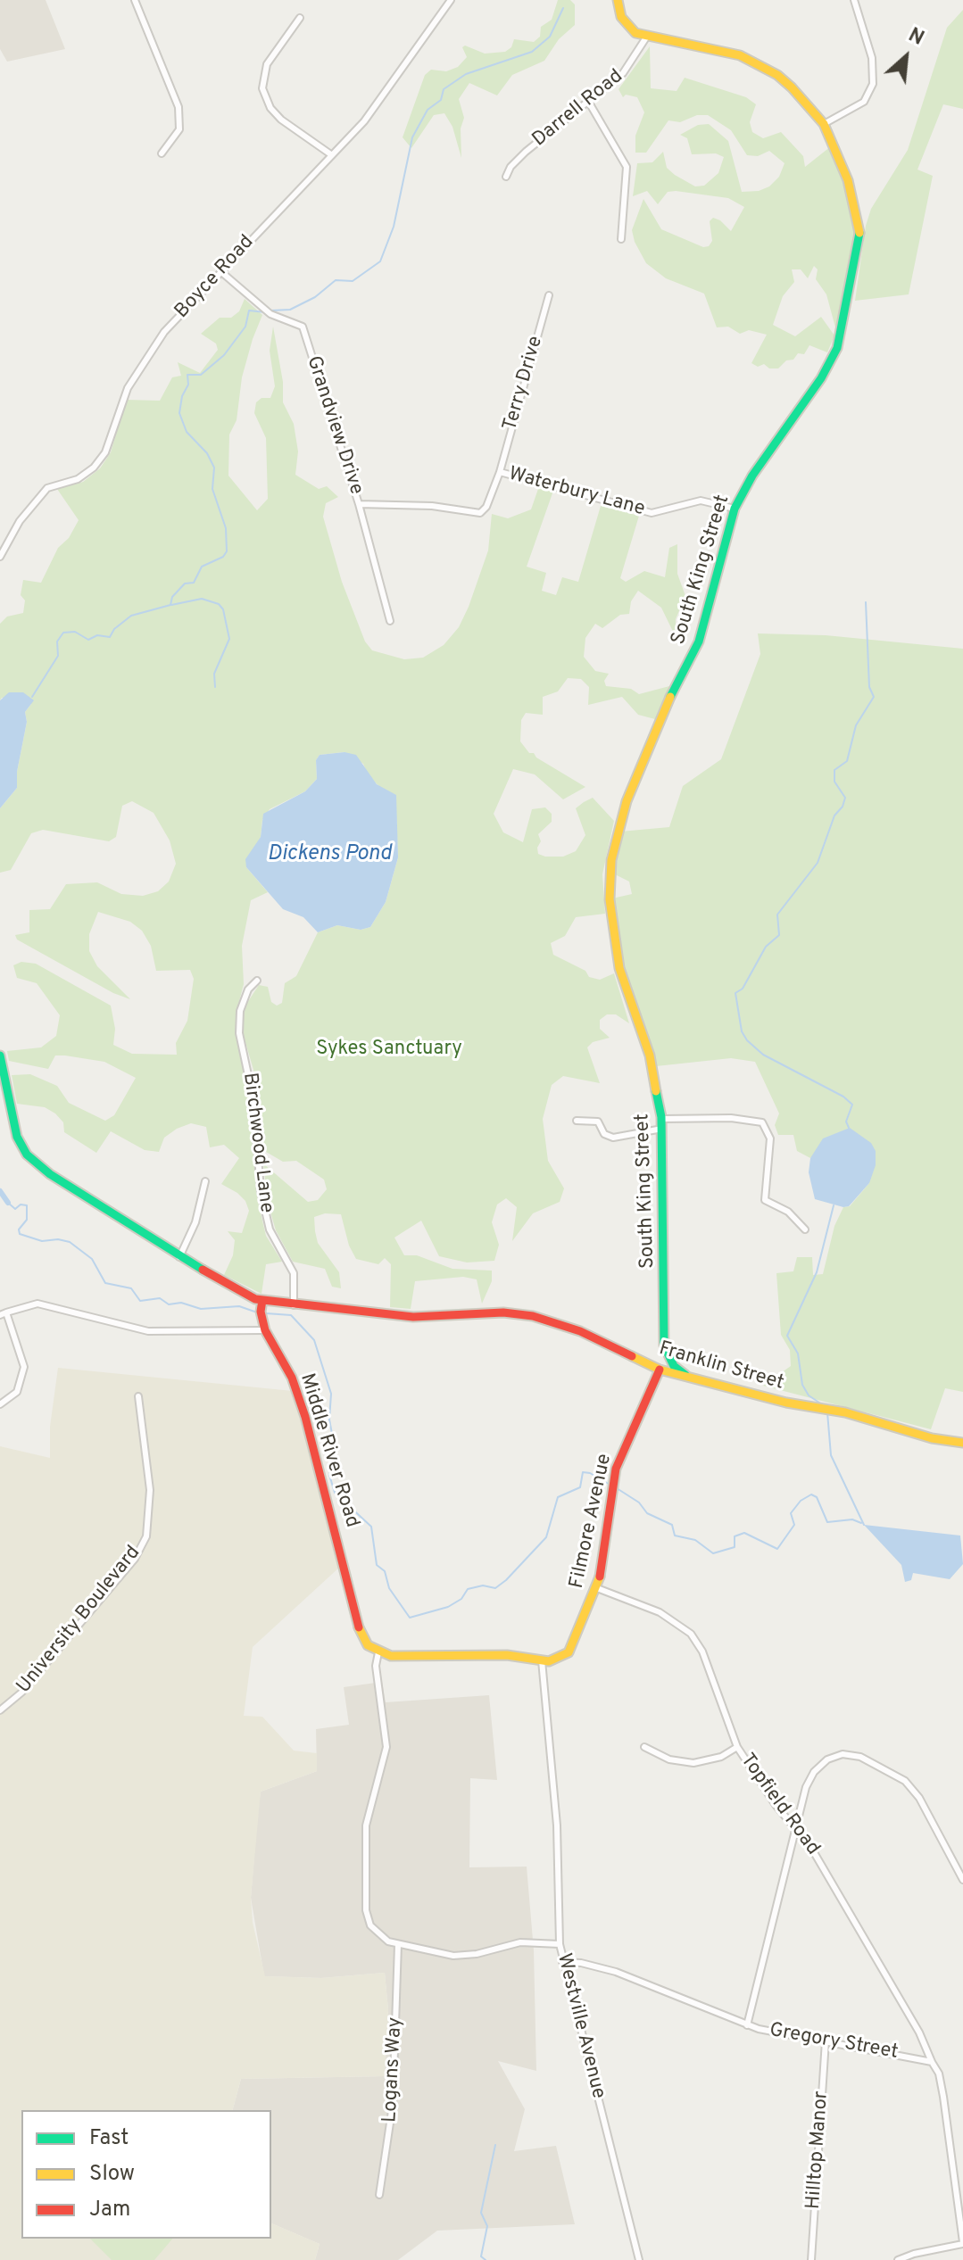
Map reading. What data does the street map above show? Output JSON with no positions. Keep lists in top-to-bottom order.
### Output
{
  "streets": {
    "street": [
      "Darrell Road",
      "Boyce Road",
      "Terry Drive",
      "Grandview Drive",
      "Waterbury Lane",
      "South King Street",
      "Birchwood Lane",
      "Franklin Street",
      "Middle River Road",
      "Filmore Avenue",
      "University Boulevard",
      "Topfield Road",
      "Westville Avenue",
      "Gregory Street",
      "Logans Way",
      "Hilltop Manor"
    ]
  },
  "crossings": [
    ["Darrell Road", "South King Street"],
    ["Boyce Road", "Grandview Drive"],
    ["Terry Drive", "Waterbury Lane"],
    ["Grandview Drive", "Waterbury Lane"],
    ["Waterbury Lane", "South King Street"],
    ["South King Street", "Franklin Street"],
    ["Birchwood Lane", "Franklin Street"],
    ["Franklin Street", "Middle River Road"],
    ["Franklin Street", "Filmore Avenue"],
    ["Filmore Avenue", "Topfield Road"],
    ["Filmore Avenue", "Westville Avenue"],
    ["Topfield Road", "Gregory Street"],
    ["Westville Avenue", "Gregory Street"],
    ["Gregory Street", "Hilltop Manor"]
  ],
  "water": ["Dickens Pond"],
  "parks": ["Sykes Sanctuary"],
  "legend": ["Fast", "Slow", "Jam"],
  "north": "top right"
}
